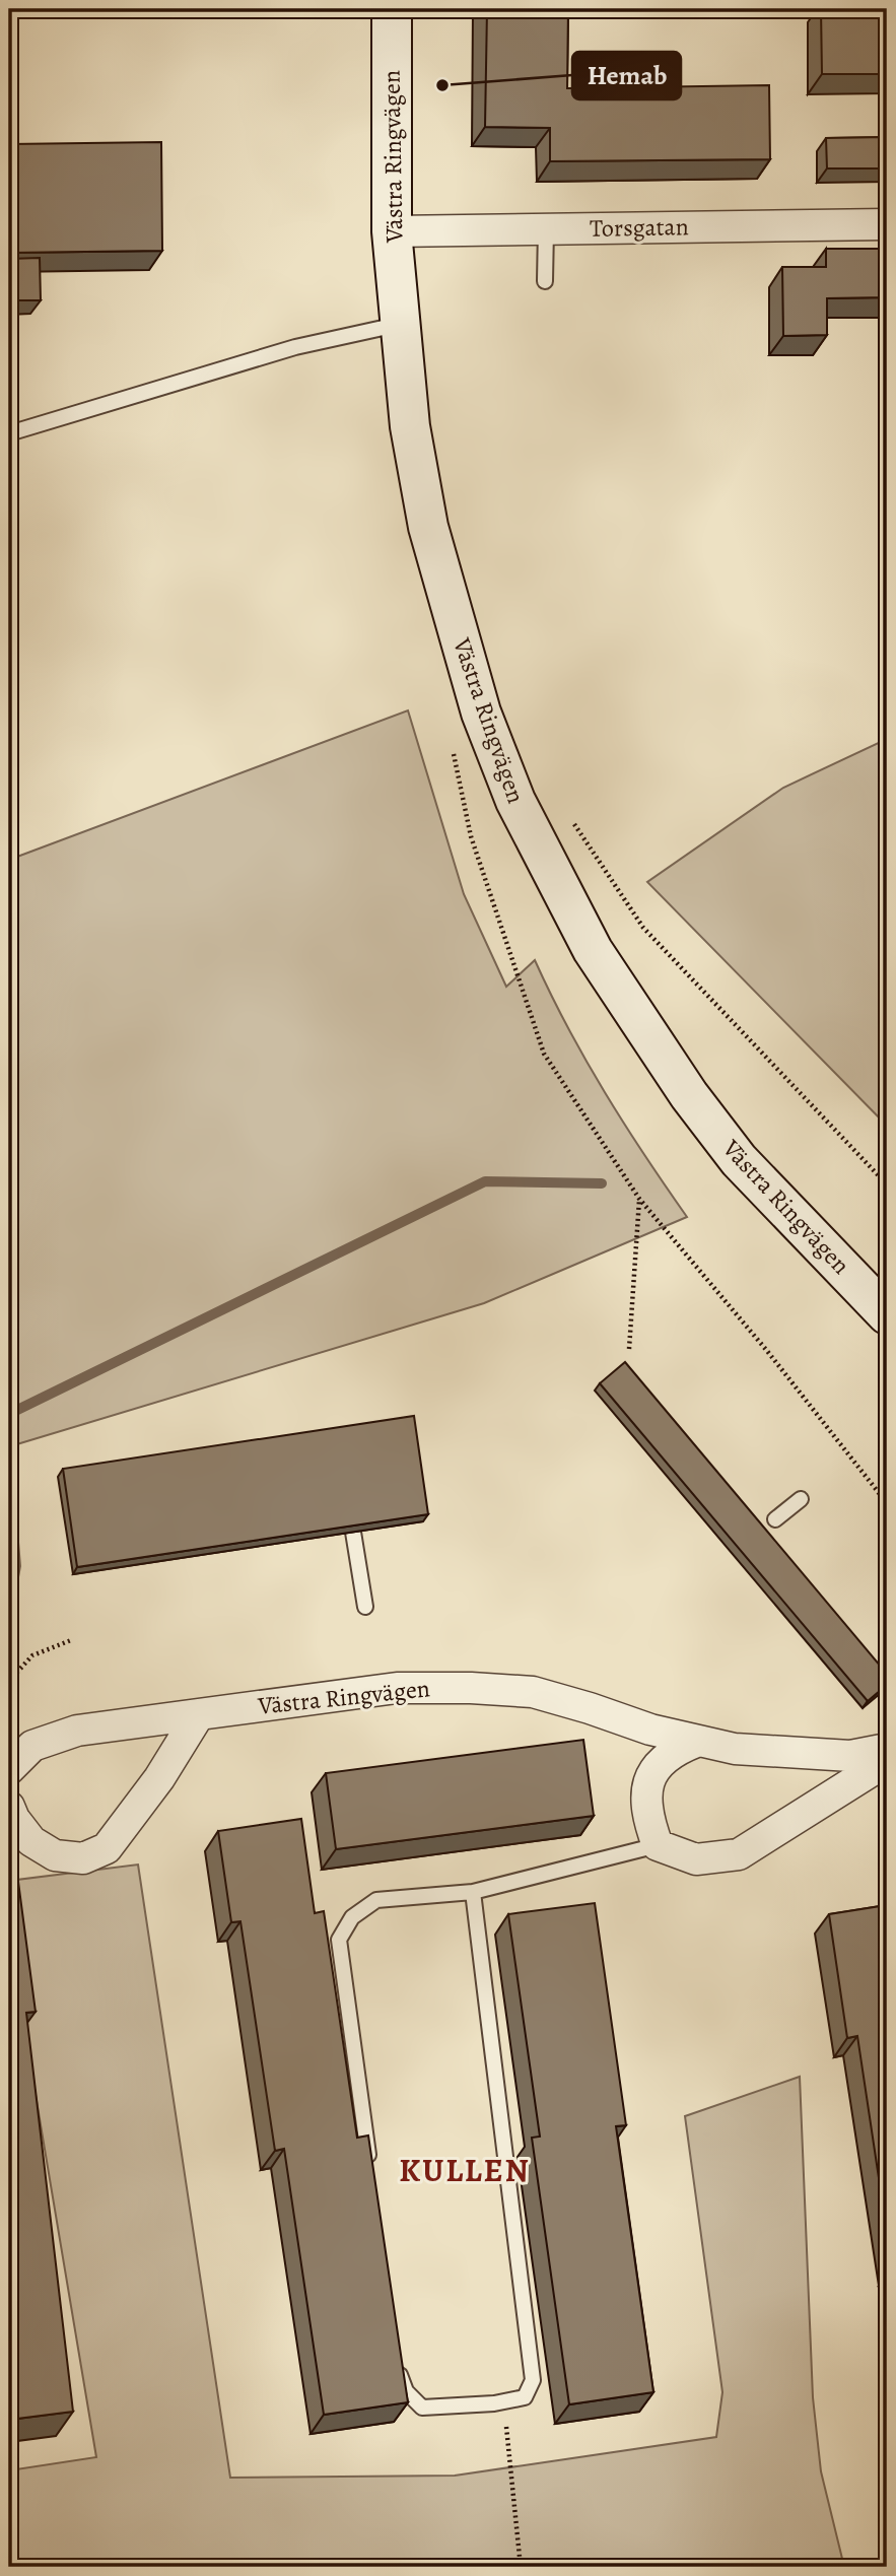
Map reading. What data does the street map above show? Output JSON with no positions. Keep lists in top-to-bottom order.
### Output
{
  "streets": {
    "main road": ["Västra Ringvägen"],
    "street": ["Torsgatan"]
  },
  "crossings": [
    ["Västra Ringvägen", "Torsgatan"]
  ],
  "districts": ["KULLEN"],
  "places": ["Hemab"]
}
